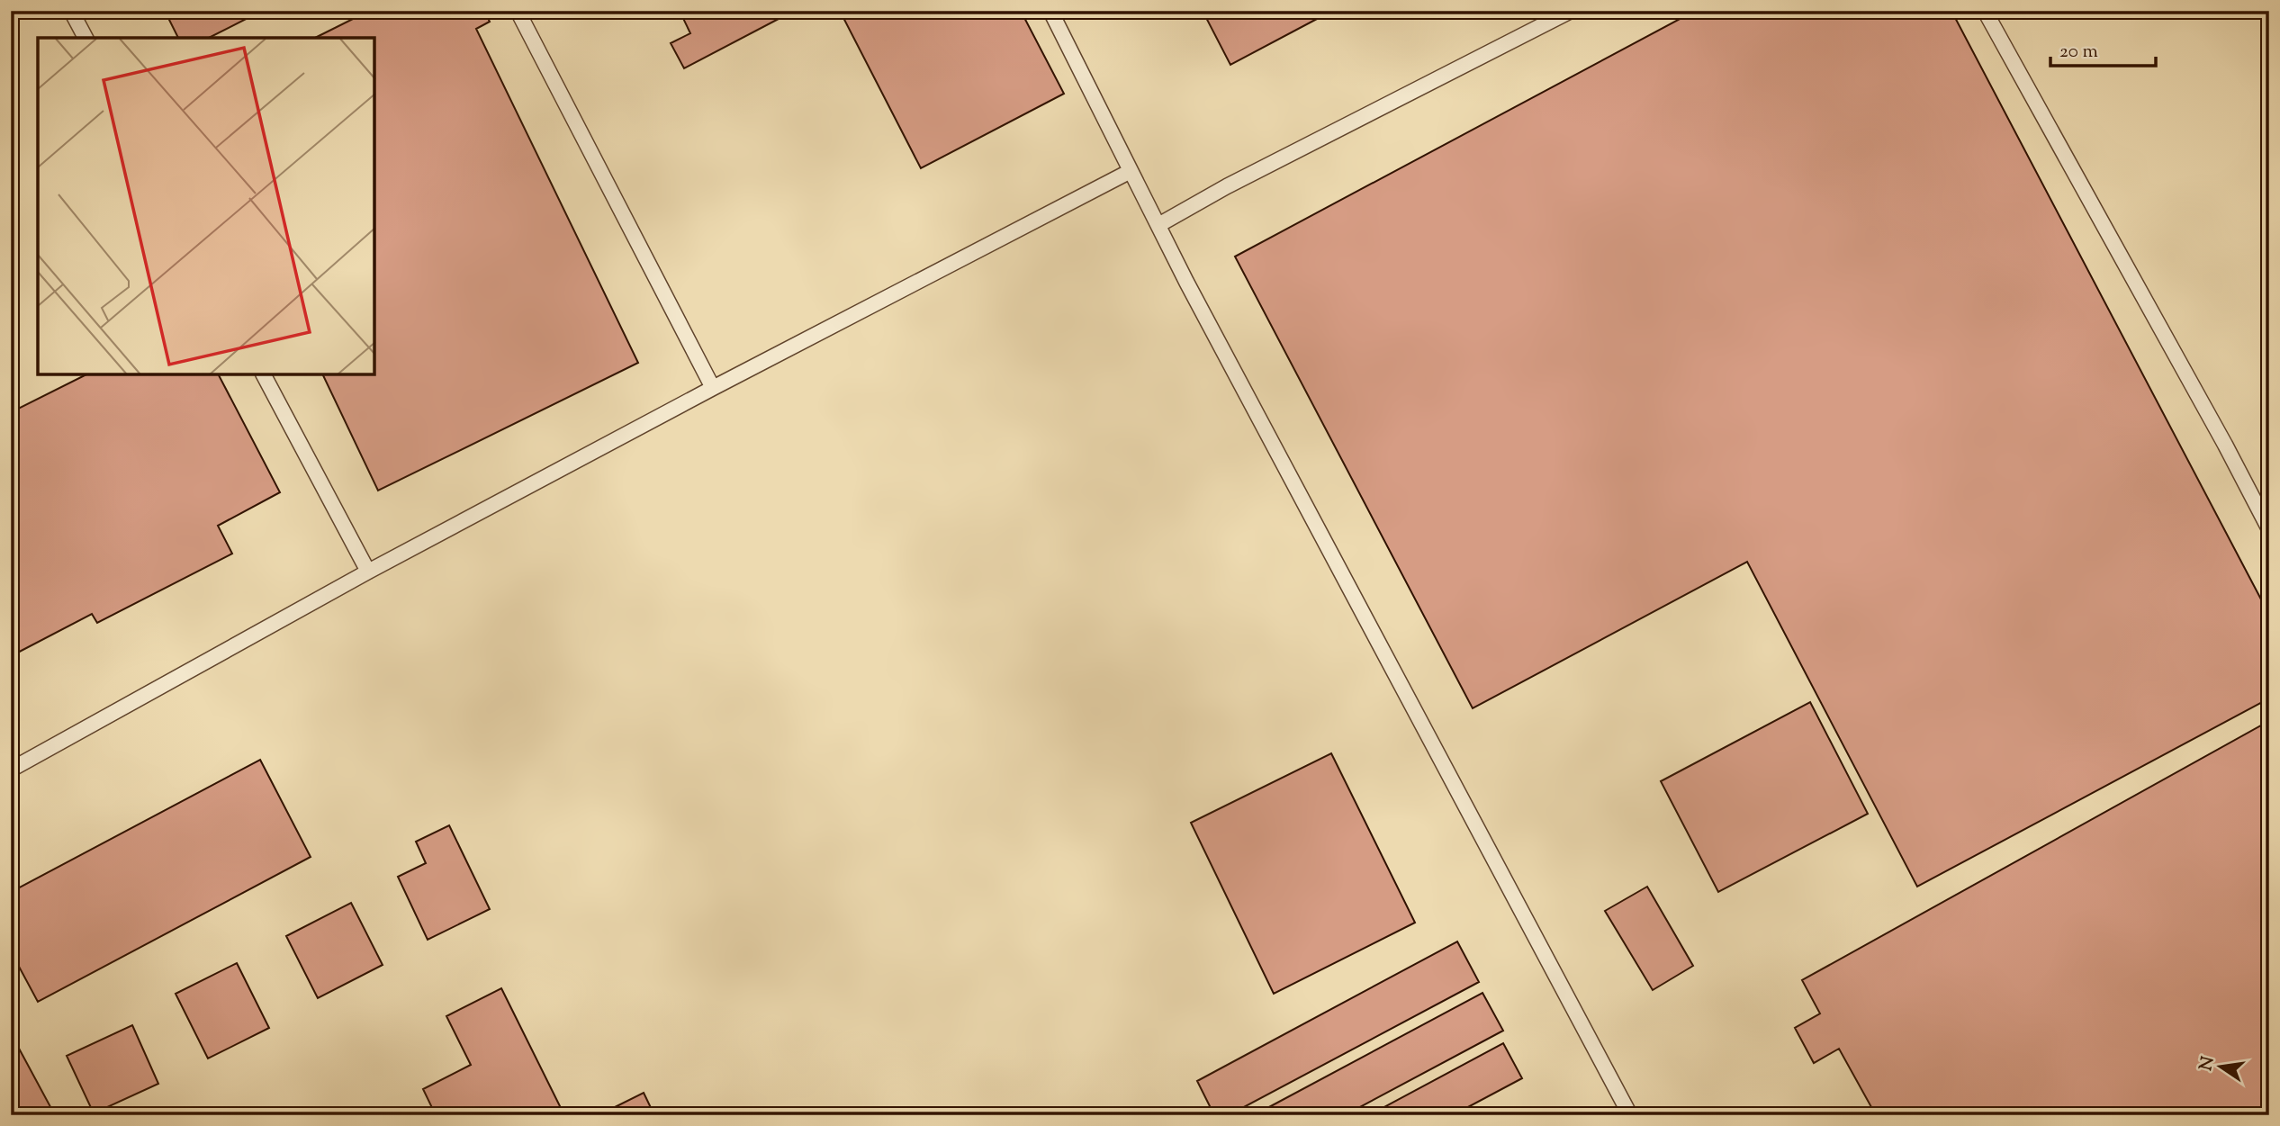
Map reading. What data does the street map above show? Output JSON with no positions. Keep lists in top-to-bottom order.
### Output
{
  "scale_bar": "20 m",
  "north": "left"
}
